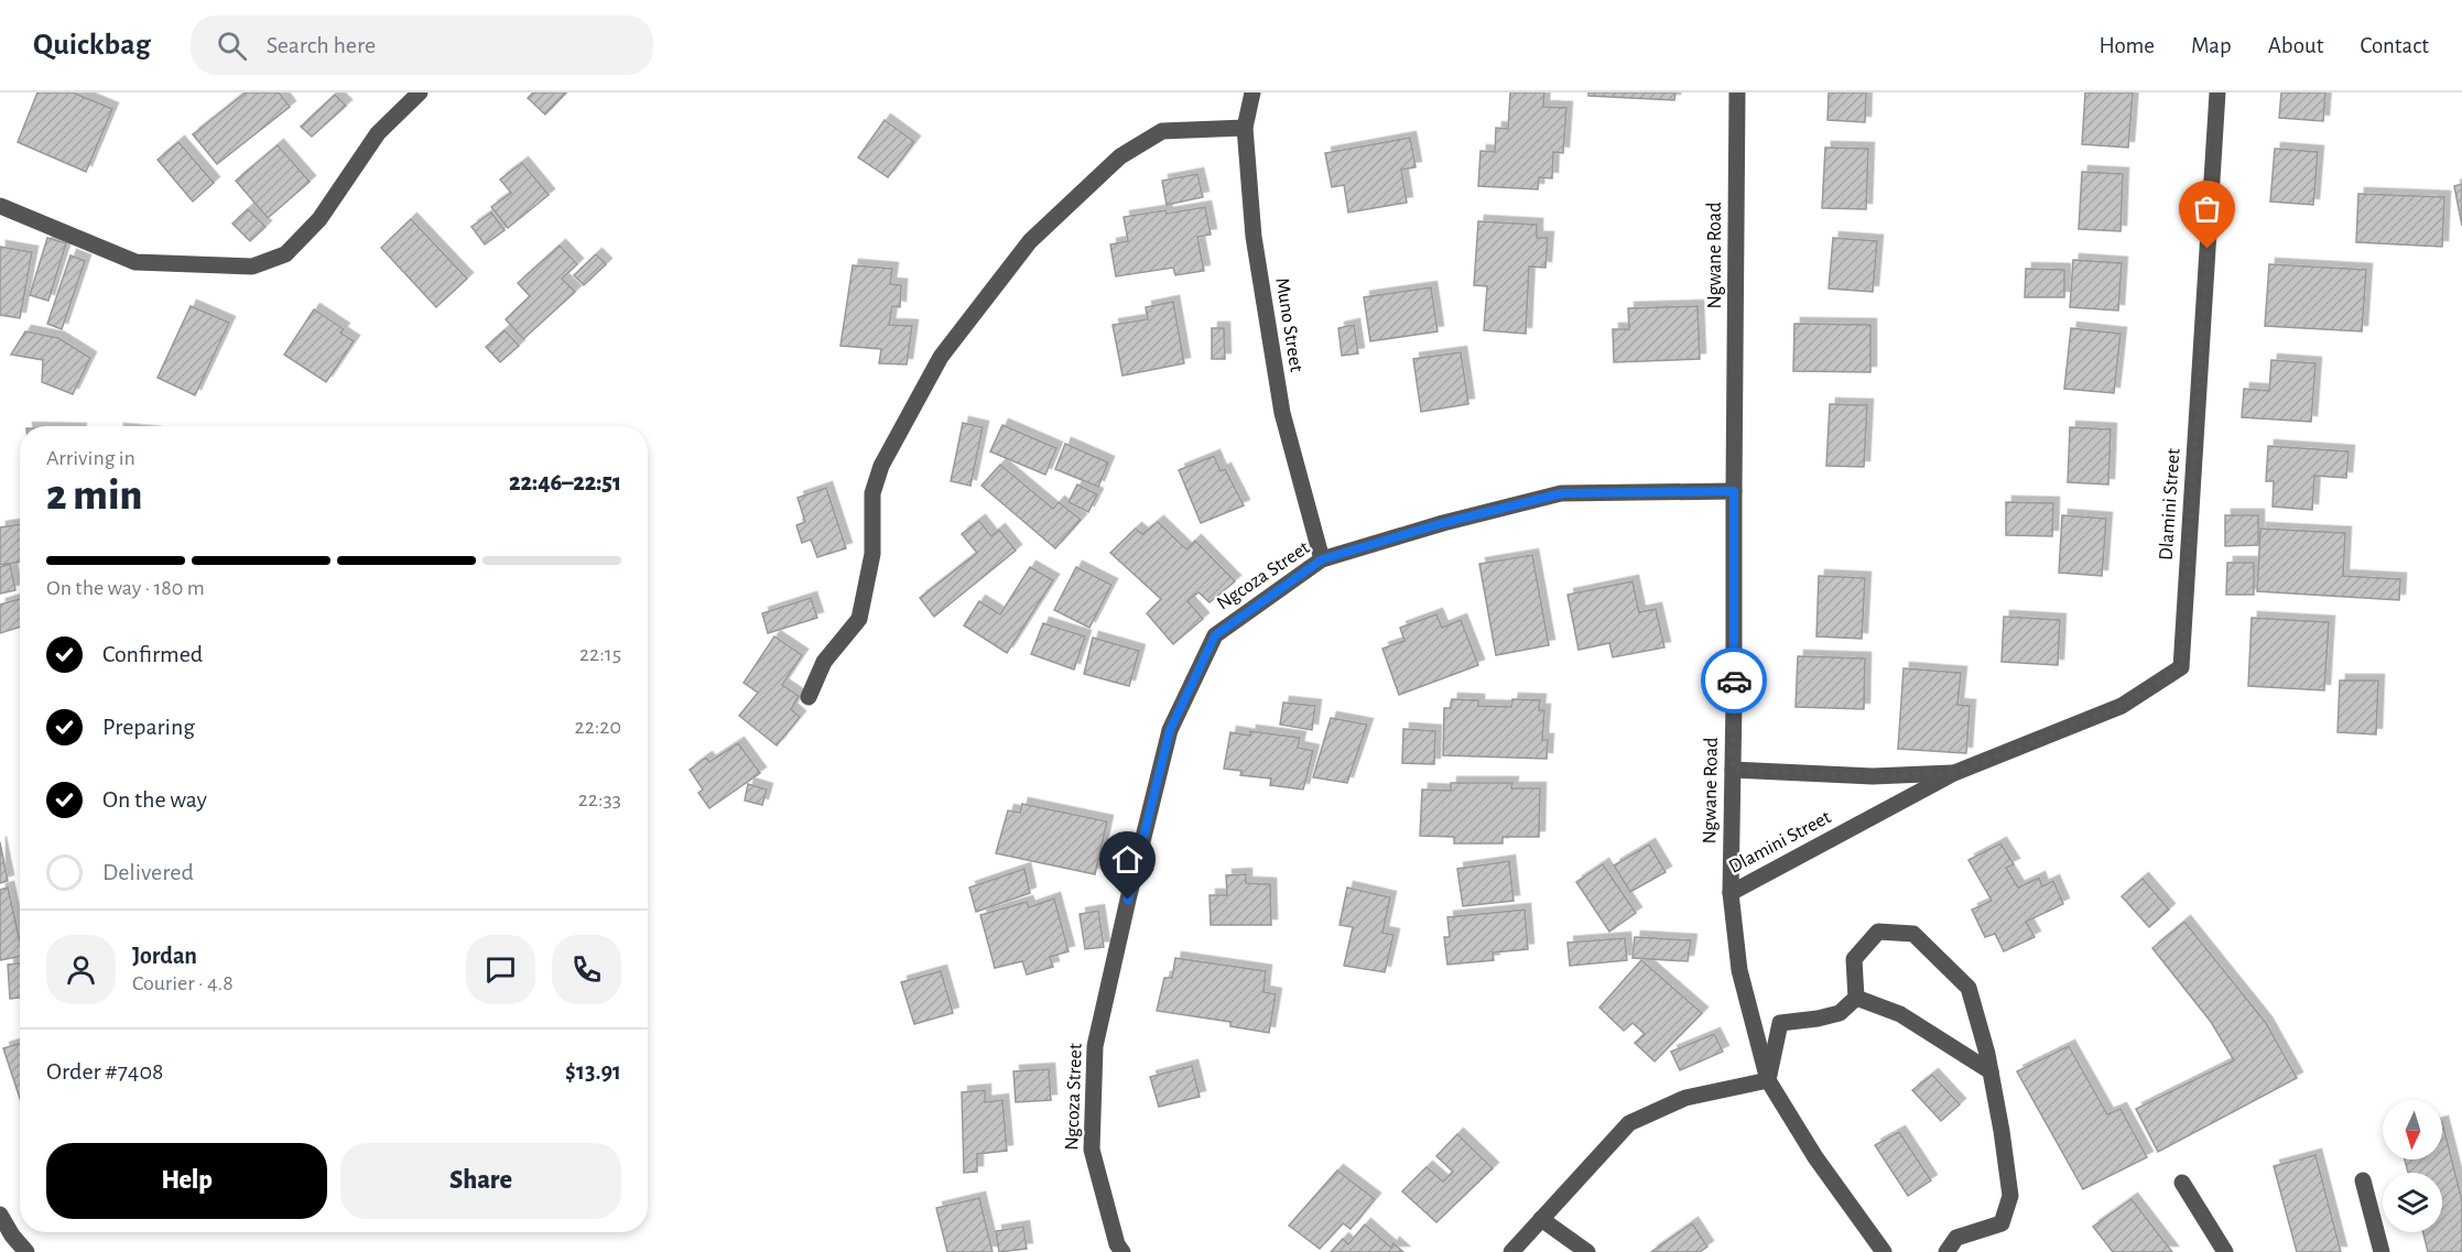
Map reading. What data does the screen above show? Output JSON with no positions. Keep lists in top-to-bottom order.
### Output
{
  "streets": {
    "street": [
      "Ngwane Road",
      "Muno Street",
      "Dlamini Street",
      "Ngcoza Street"
    ]
  },
  "crossings": [
    ["Ngwane Road", "Dlamini Street"],
    ["Ngwane Road", "Ngcoza Street"],
    ["Muno Street", "Ngcoza Street"]
  ],
  "north": "bottom",
  "page": {
    "header": "Quickbag",
    "search": "Search here",
    "nav": [
      "Home",
      "Map",
      "About",
      "Contact"
    ],
    "heading": ["2 min", "Arriving in", "22:46–22:51"],
    "panel": [
      "Jordan",
      "Courier · 4.8",
      "Order #7408",
      "$13.91"
    ],
    "bar": "On the way · 180 m",
    "list": [
      ["Confirmed", "22:15"],
      ["Preparing", "22:20"],
      ["On the way", "22:33"],
      "Delivered"
    ],
    "buttons": ["Help", "Share"]
  }
}
